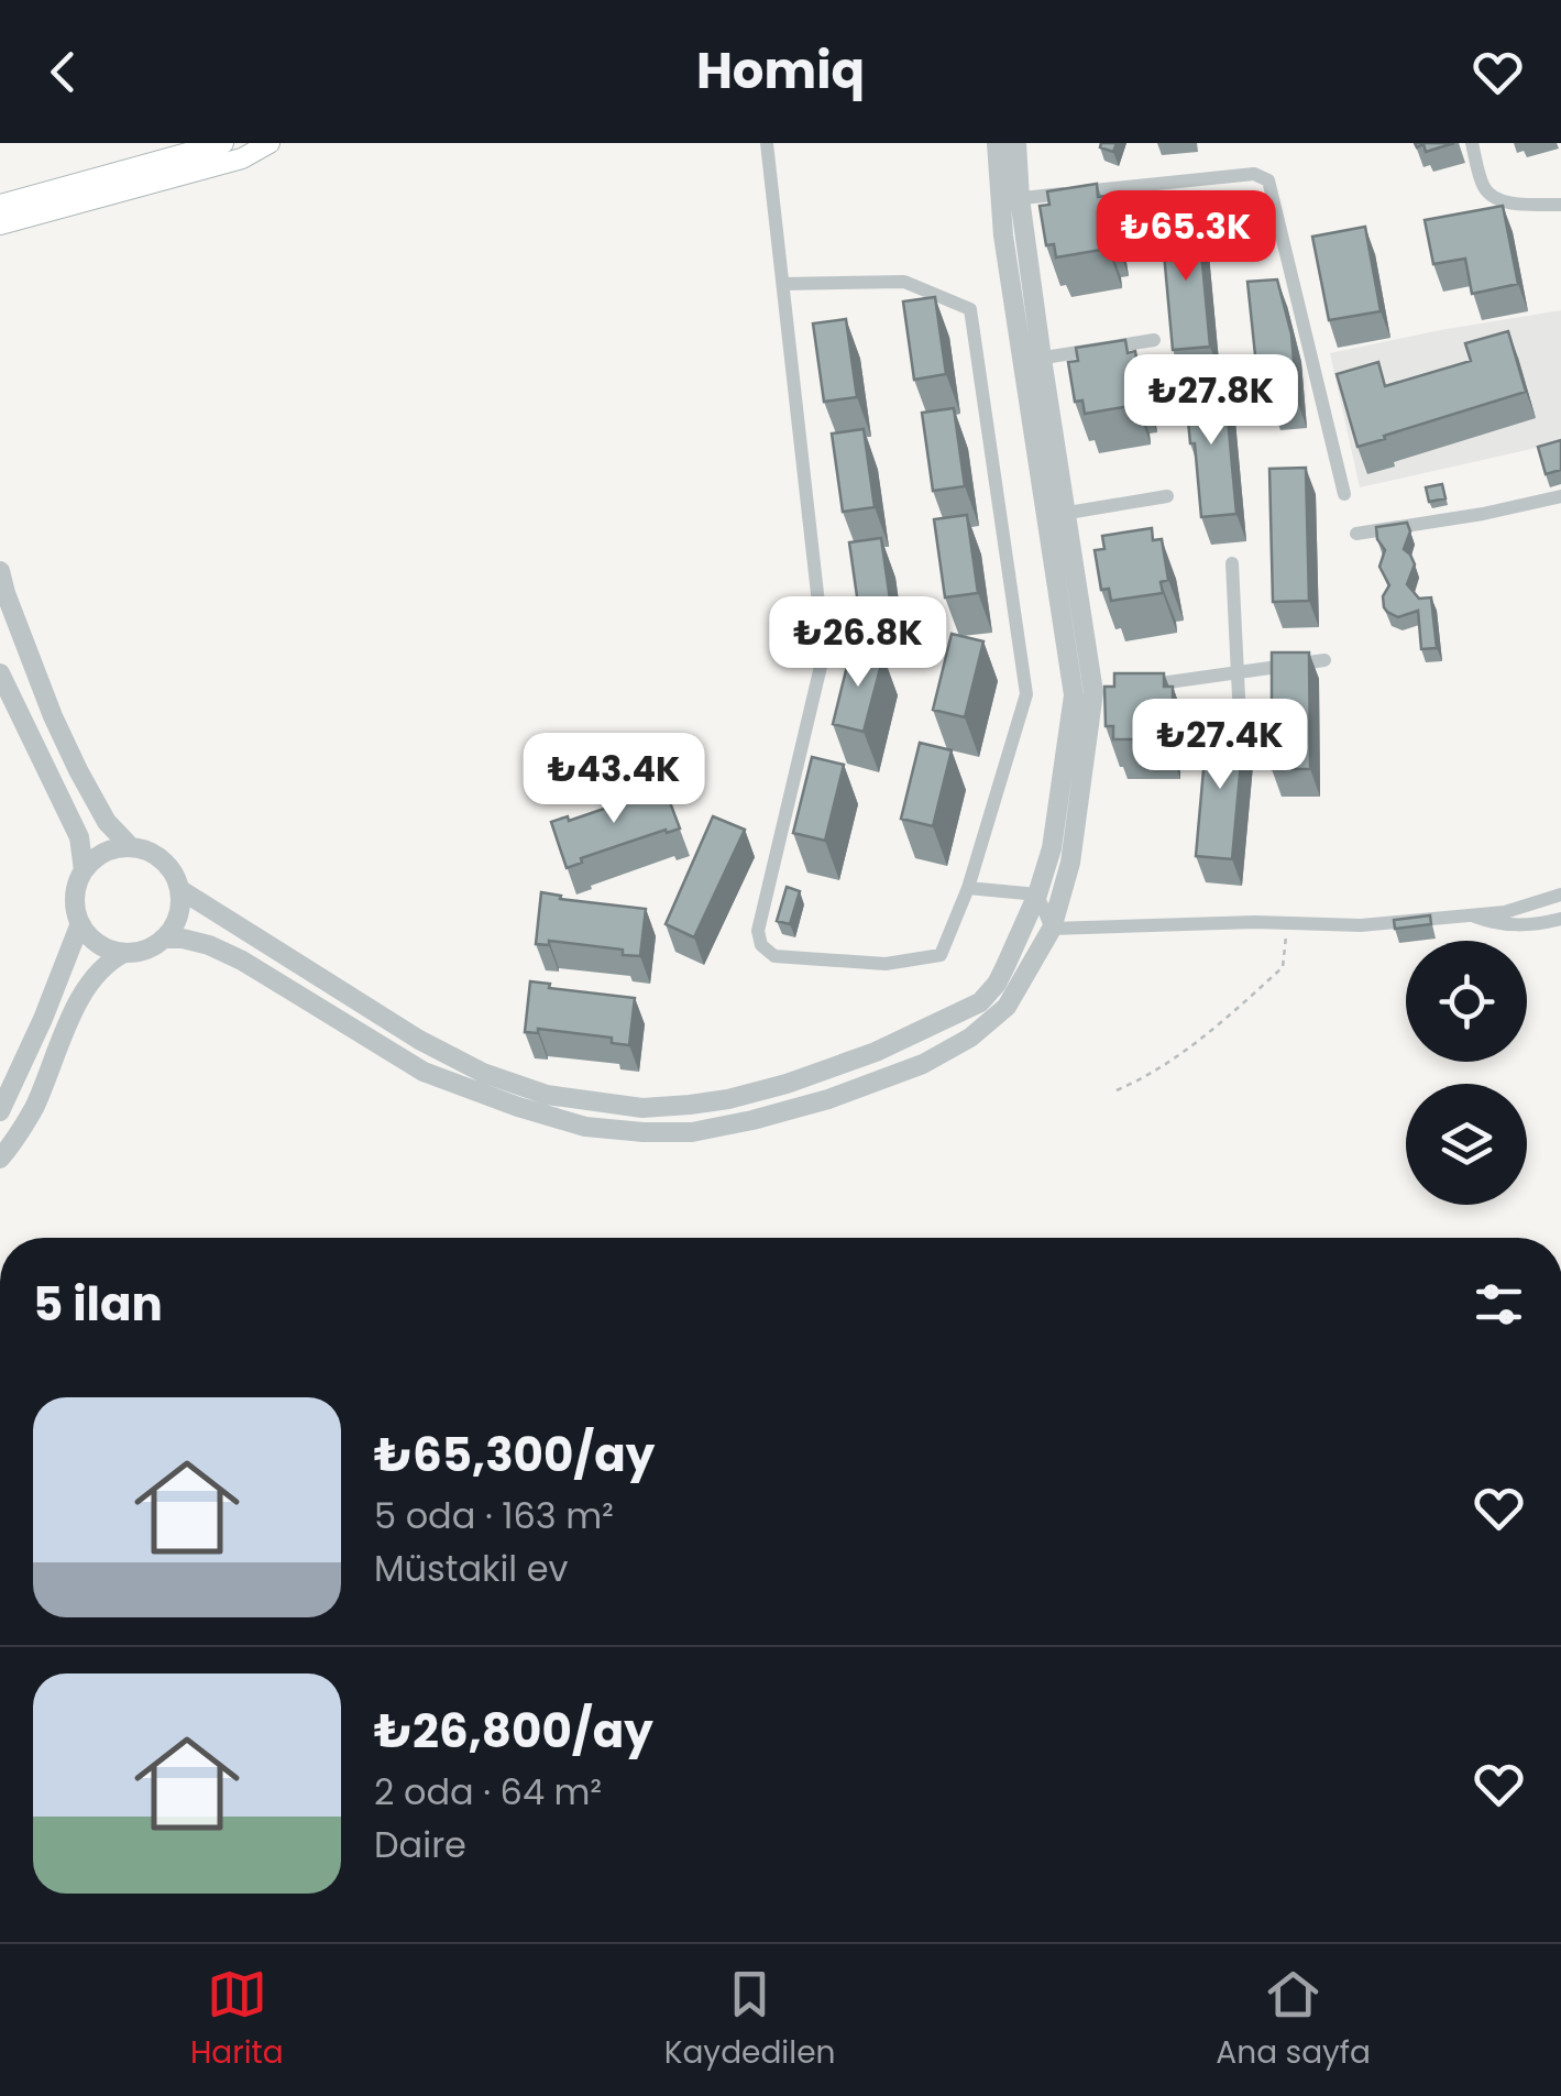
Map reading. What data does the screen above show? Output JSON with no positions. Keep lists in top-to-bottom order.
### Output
{
  "page": {
    "header": "Homiq",
    "price": [
      "₺65.3K",
      "₺27.8K",
      "₺26.8K",
      "₺27.4K",
      "₺43.4K"
    ],
    "heading": "5 ilan",
    "list": [
      {
        "name": "₺65,300/ay",
        "note": "5 oda · 163 m² · Müstakil ev"
      },
      {
        "name": "₺26,800/ay",
        "note": "2 oda · 64 m² · Daire"
      }
    ],
    "tabs": ["Harita", "Kaydedilen", "Ana sayfa"]
  }
}
